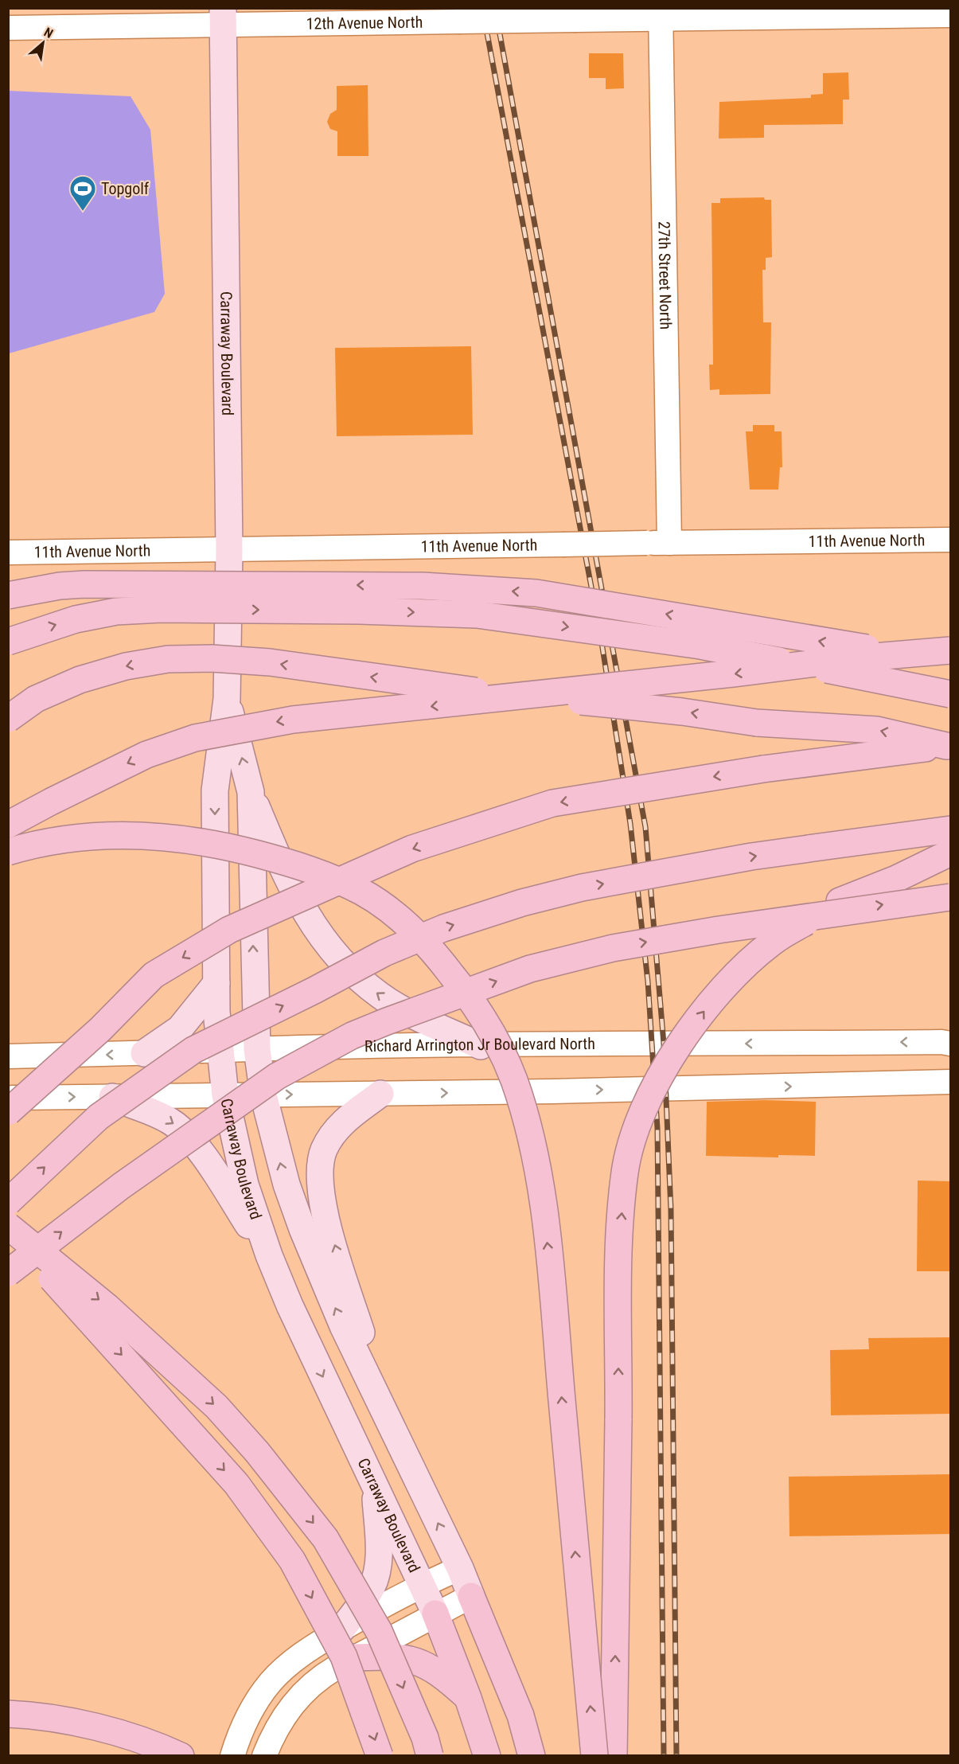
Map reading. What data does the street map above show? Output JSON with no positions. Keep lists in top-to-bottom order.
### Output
{
  "streets": {
    "main road": ["Carraway Boulevard"],
    "street": [
      "12th Avenue North",
      "27th Street North",
      "11th Avenue North",
      "Richard Arrington Jr Boulevard North"
    ]
  },
  "crossings": [
    ["12th Avenue North", "27th Street North"],
    ["12th Avenue North", "Carraway Boulevard"],
    ["27th Street North", "11th Avenue North"],
    ["Carraway Boulevard", "11th Avenue North"],
    ["Carraway Boulevard", "Richard Arrington Jr Boulevard North"]
  ],
  "places": {
    "sports": ["Topgolf"]
  },
  "north": "top right"
}
